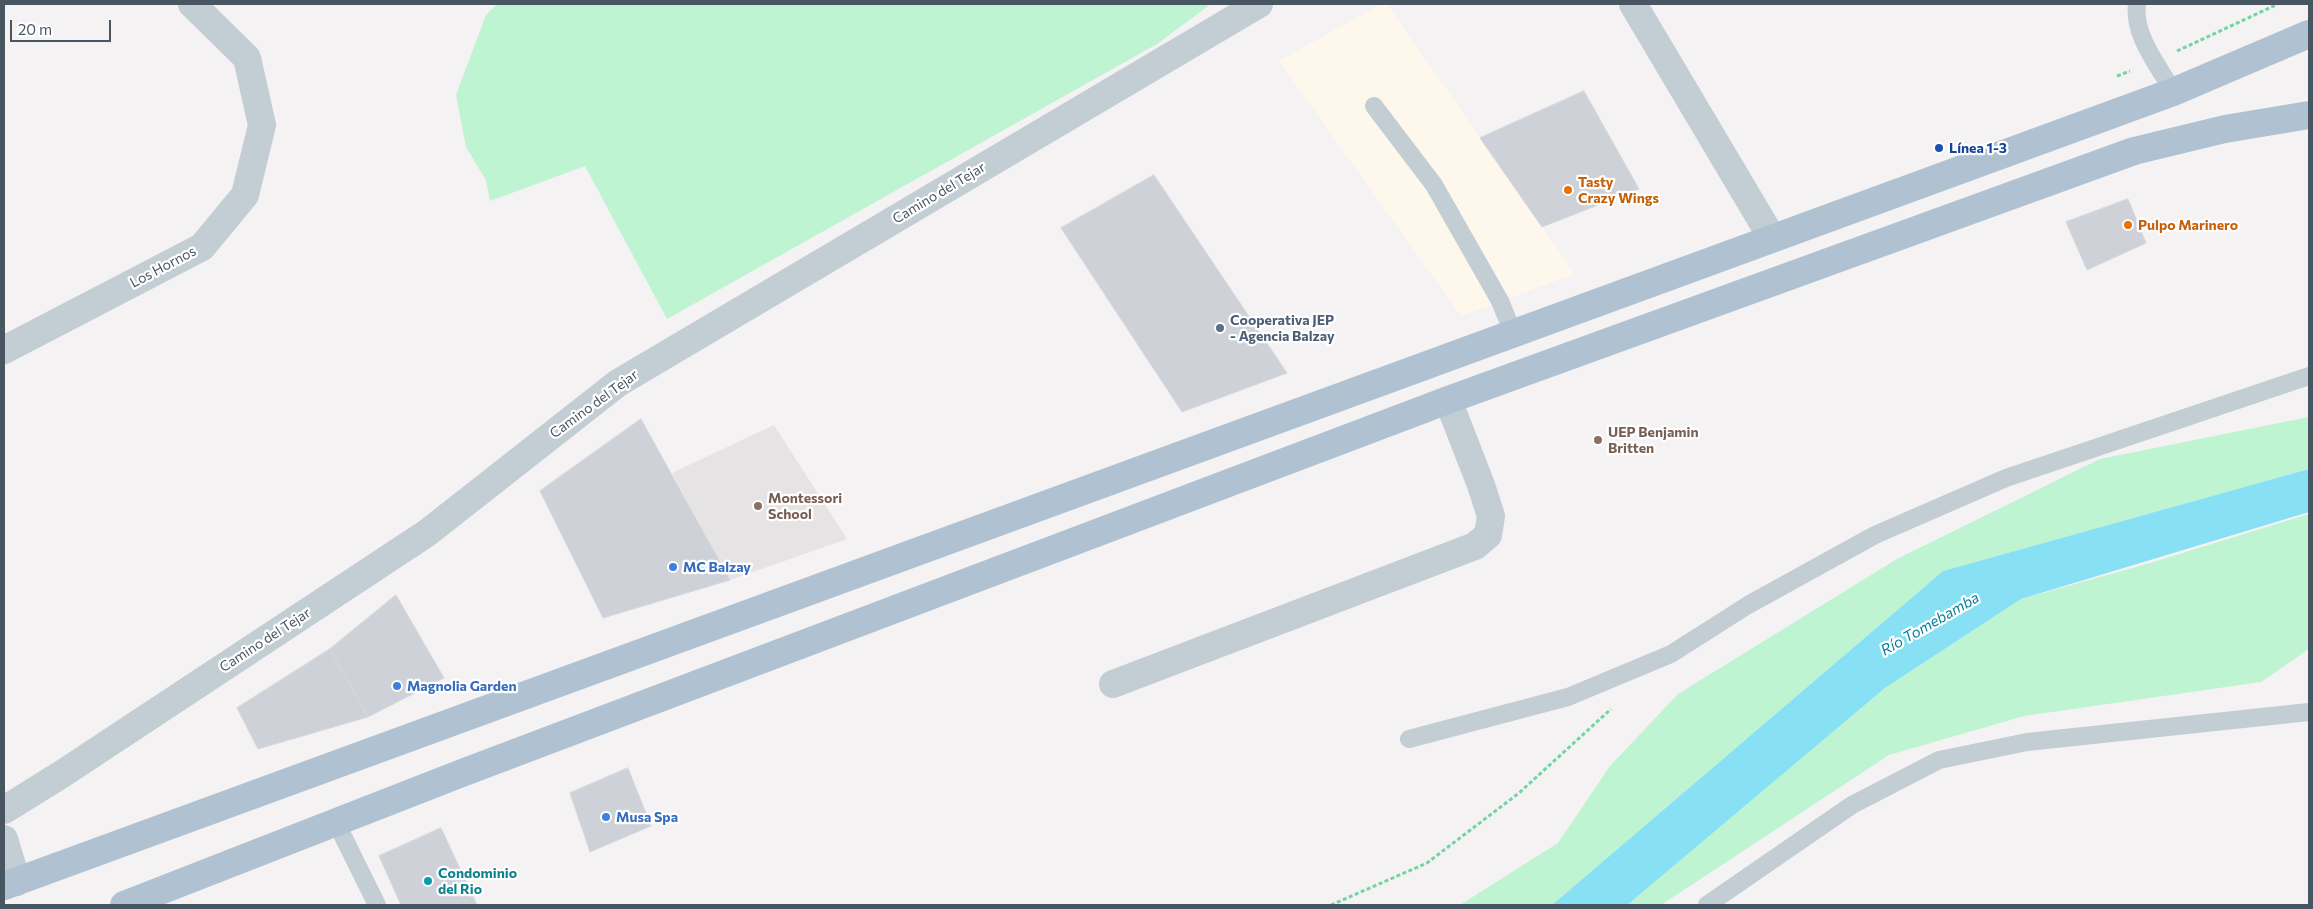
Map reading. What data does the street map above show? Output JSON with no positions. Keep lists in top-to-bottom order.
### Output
{
  "streets": {
    "street": ["Camino del Tejar", "Los Hornos"]
  },
  "water": ["Río Tomebamba"],
  "places": [
    "Línea 1-3",
    "Tasty Crazy Wings",
    "Pulpo Marinero",
    "Cooperativa JEP - Agencia Balzay",
    "UEP Benjamin Britten",
    "Montessori School",
    "MC Balzay",
    "Magnolia Garden",
    "Musa Spa",
    "Condominio del Rio"
  ],
  "scale_bar": "20 m"
}
